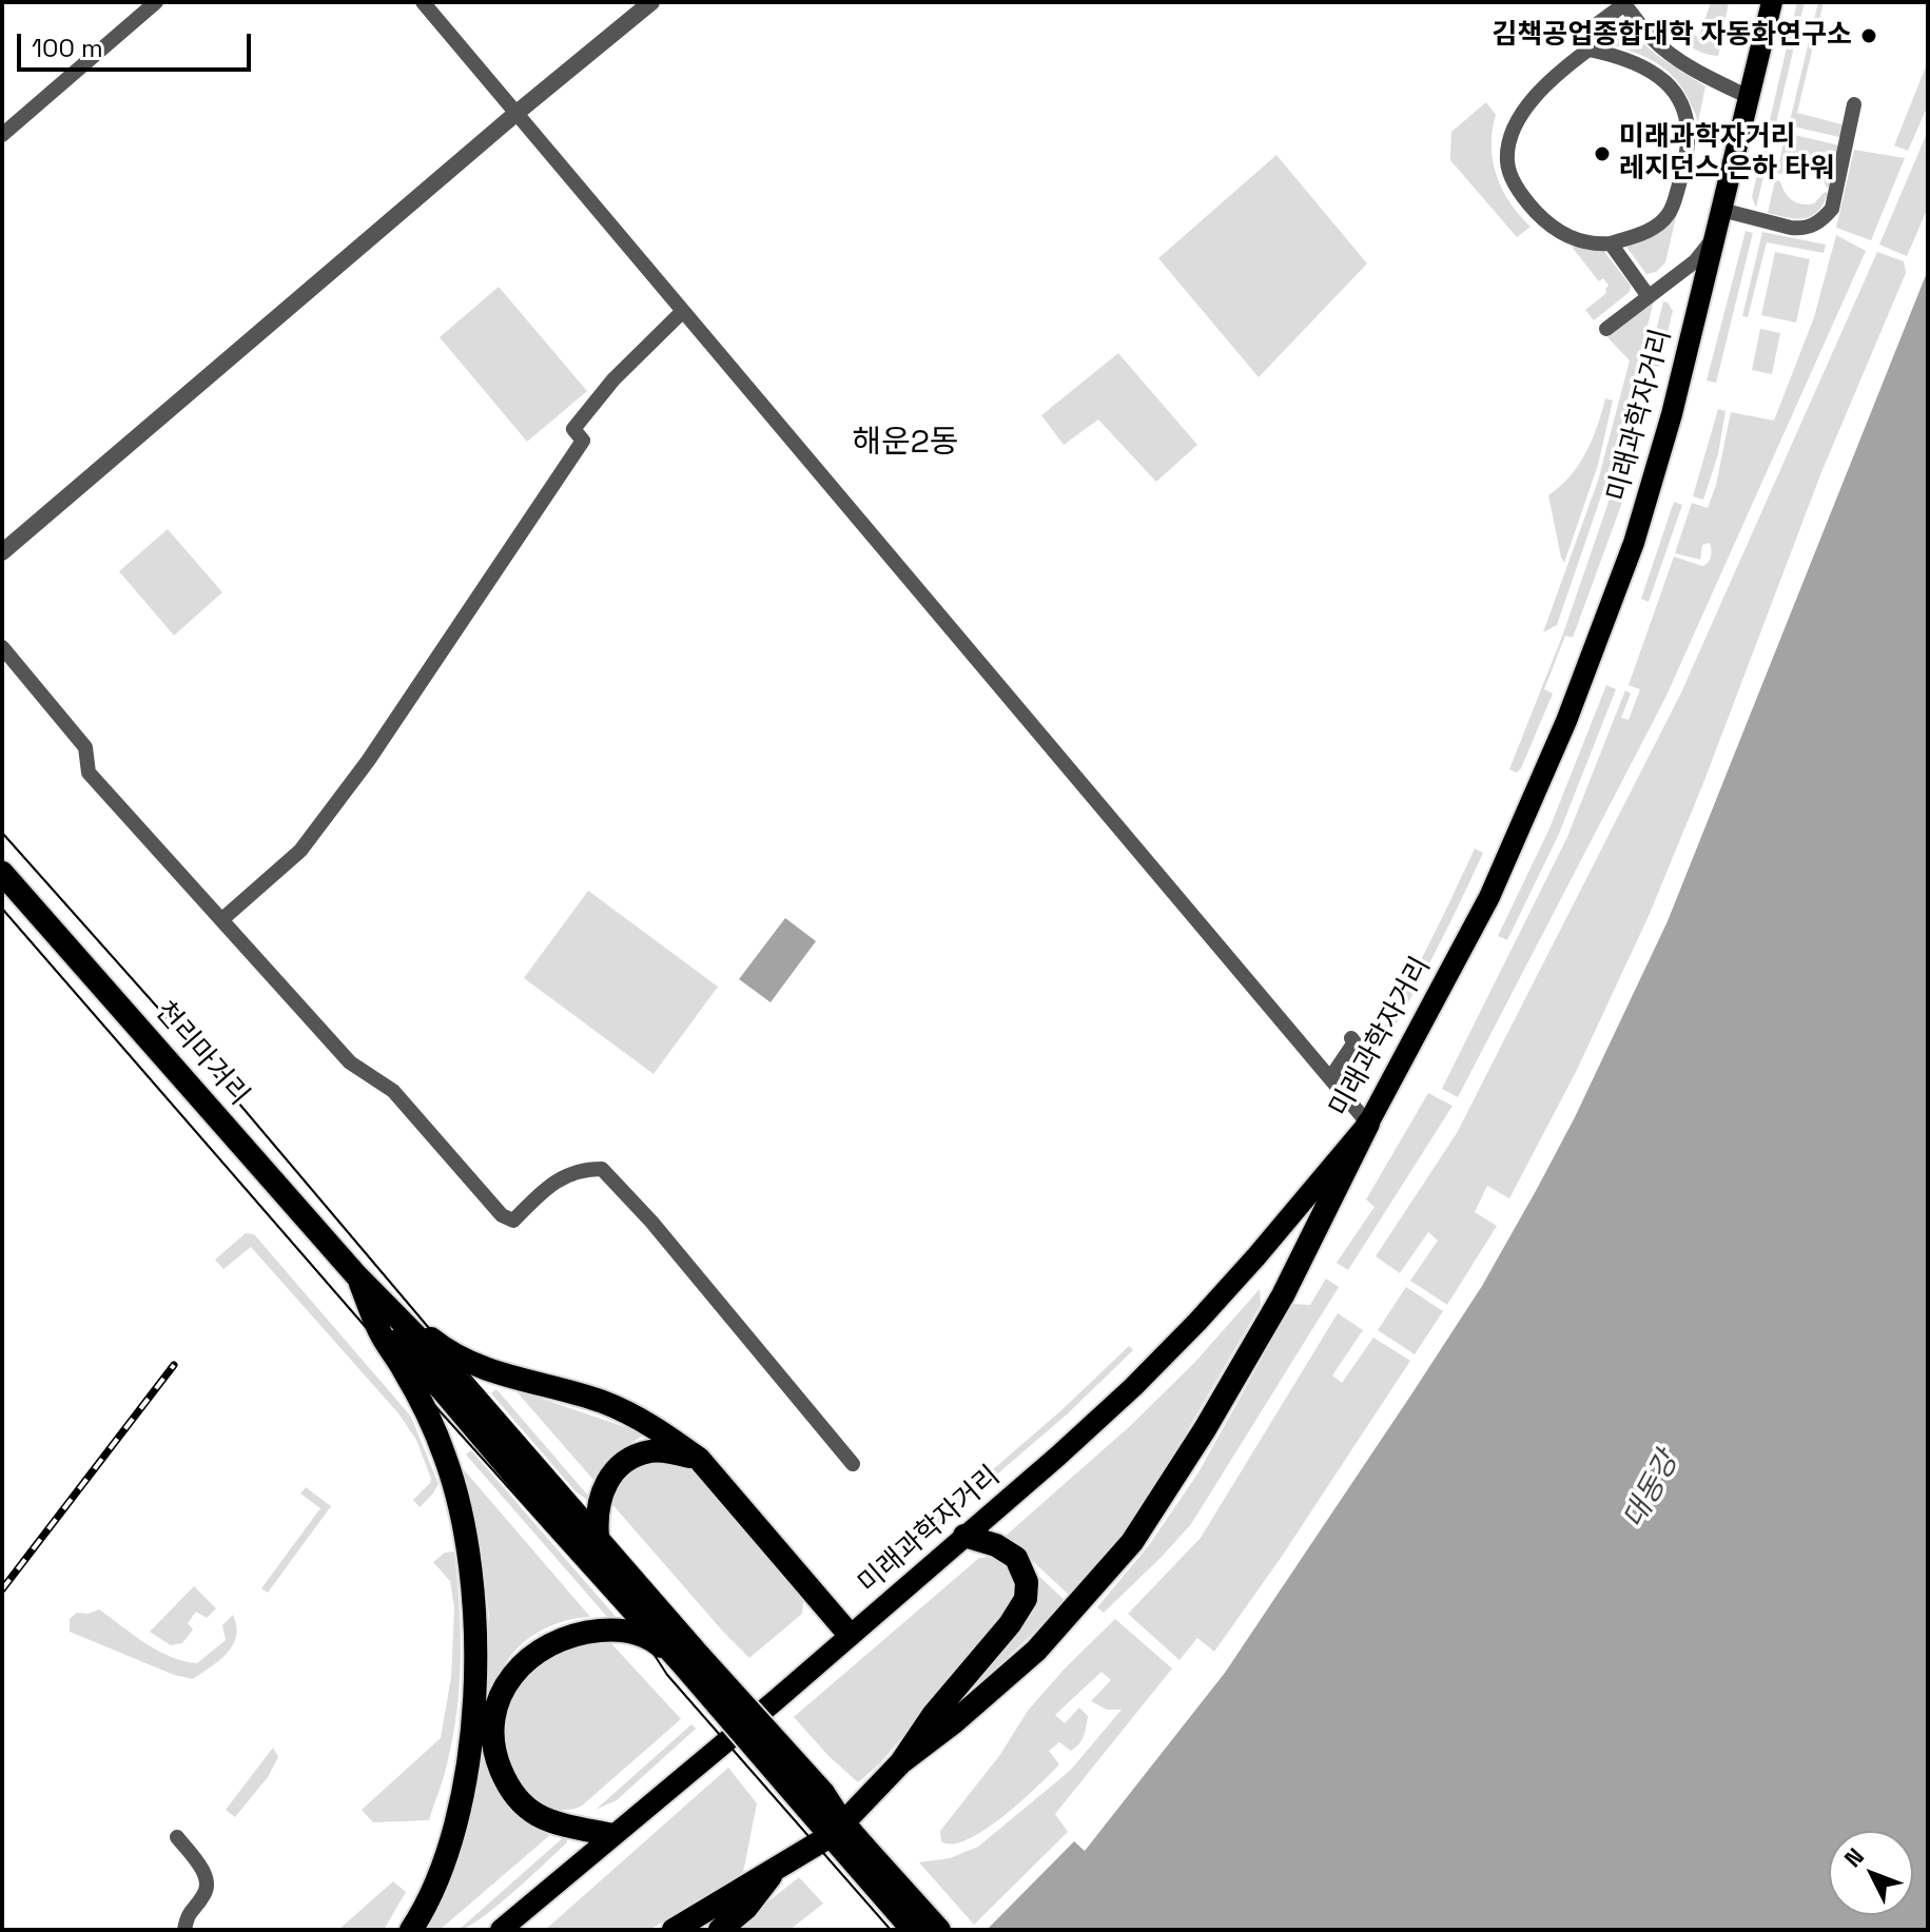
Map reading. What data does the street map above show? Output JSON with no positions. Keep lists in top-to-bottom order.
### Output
{
  "streets": {
    "highway": ["천리마거리"],
    "main road": ["미래과학자거리"]
  },
  "districts": ["해운2동"],
  "water": ["대동강"],
  "places": ["김책공업종합대학 자동화연구소", "미래과학자거리 레지던스 은하 타워"],
  "scale_bar": "100 m",
  "north": "top left"
}
